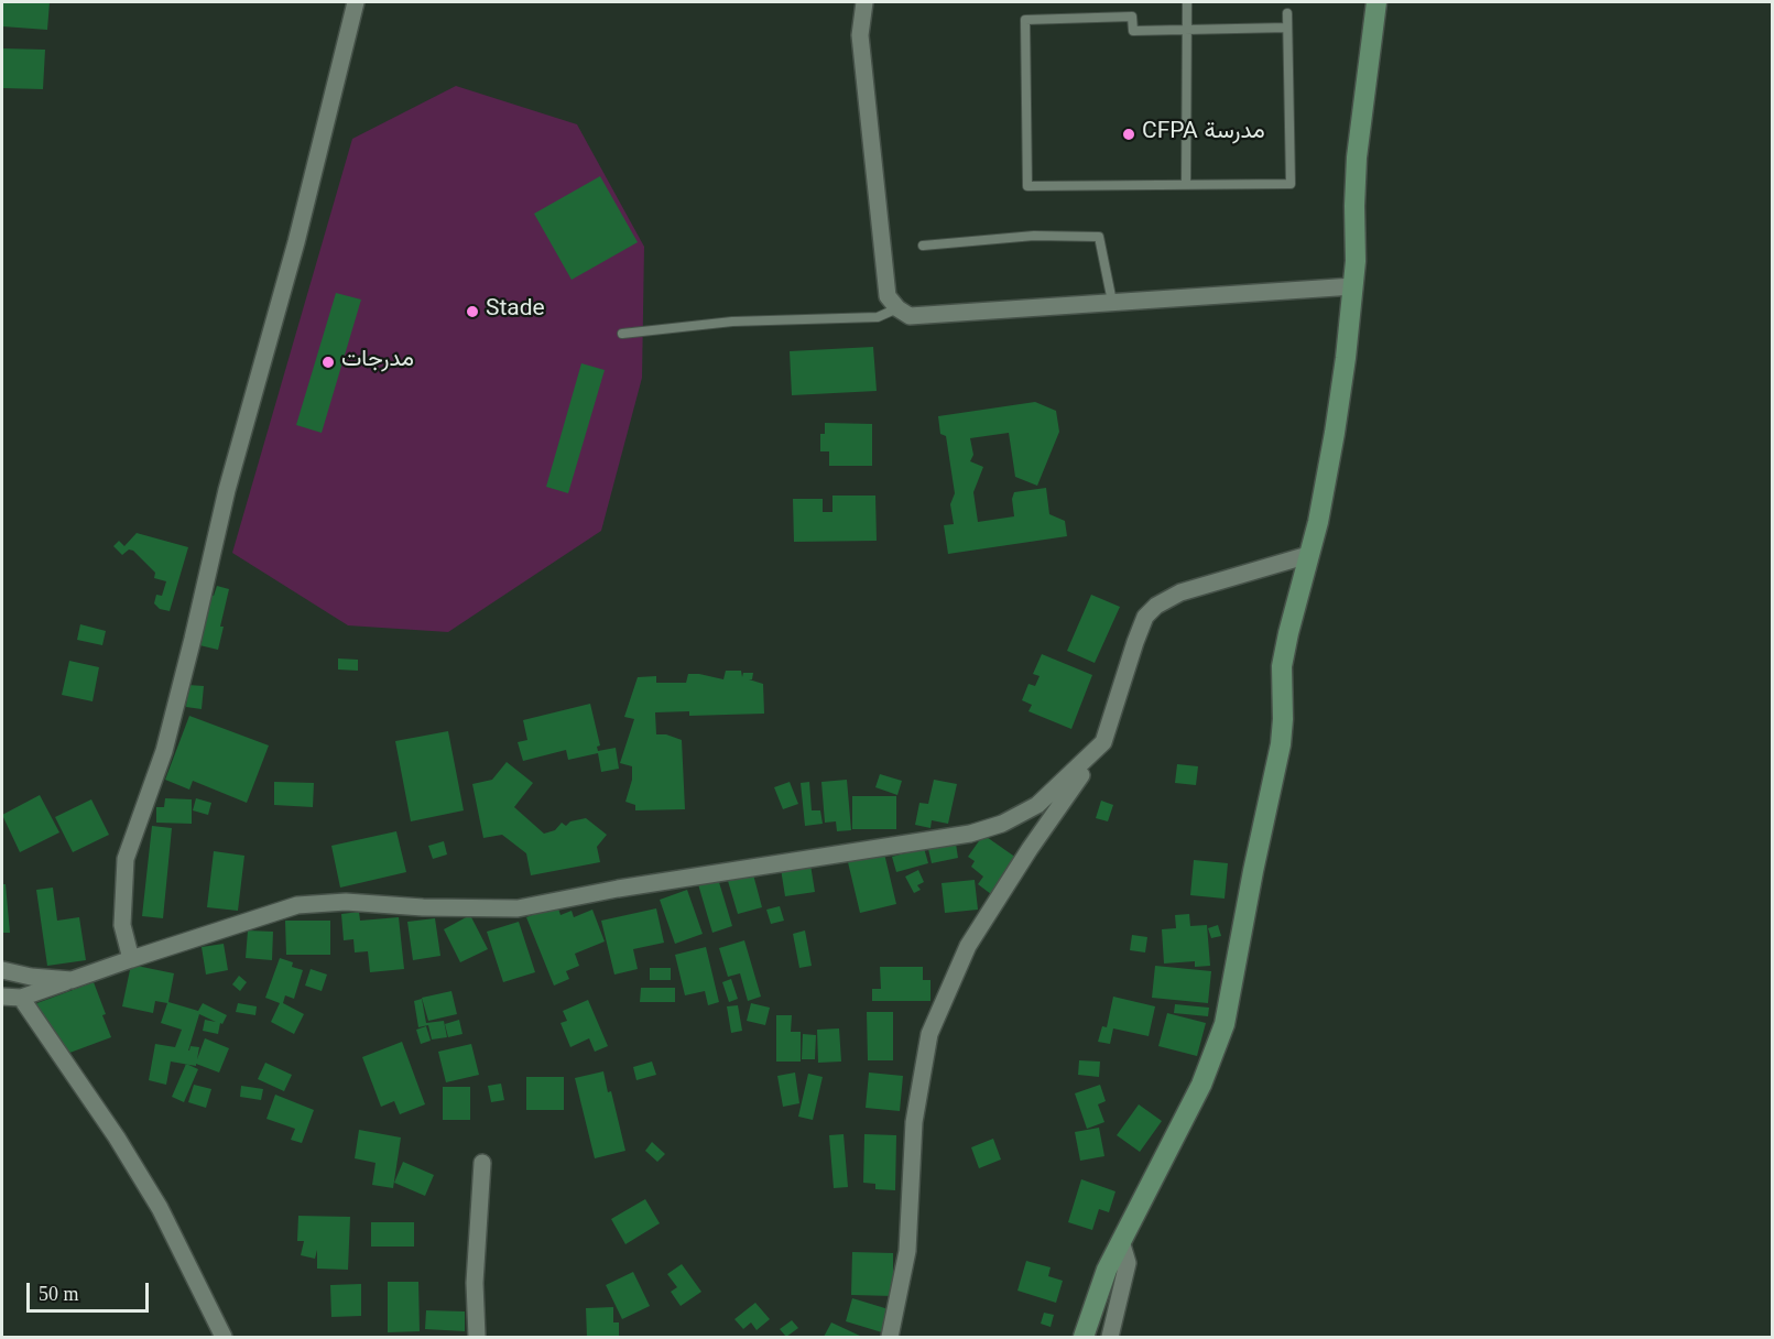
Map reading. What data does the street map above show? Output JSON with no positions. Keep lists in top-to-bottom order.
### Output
{
  "places": ["CFPA مدرسة", "Stade", "مدرجات"],
  "scale_bar": "50 m"
}
